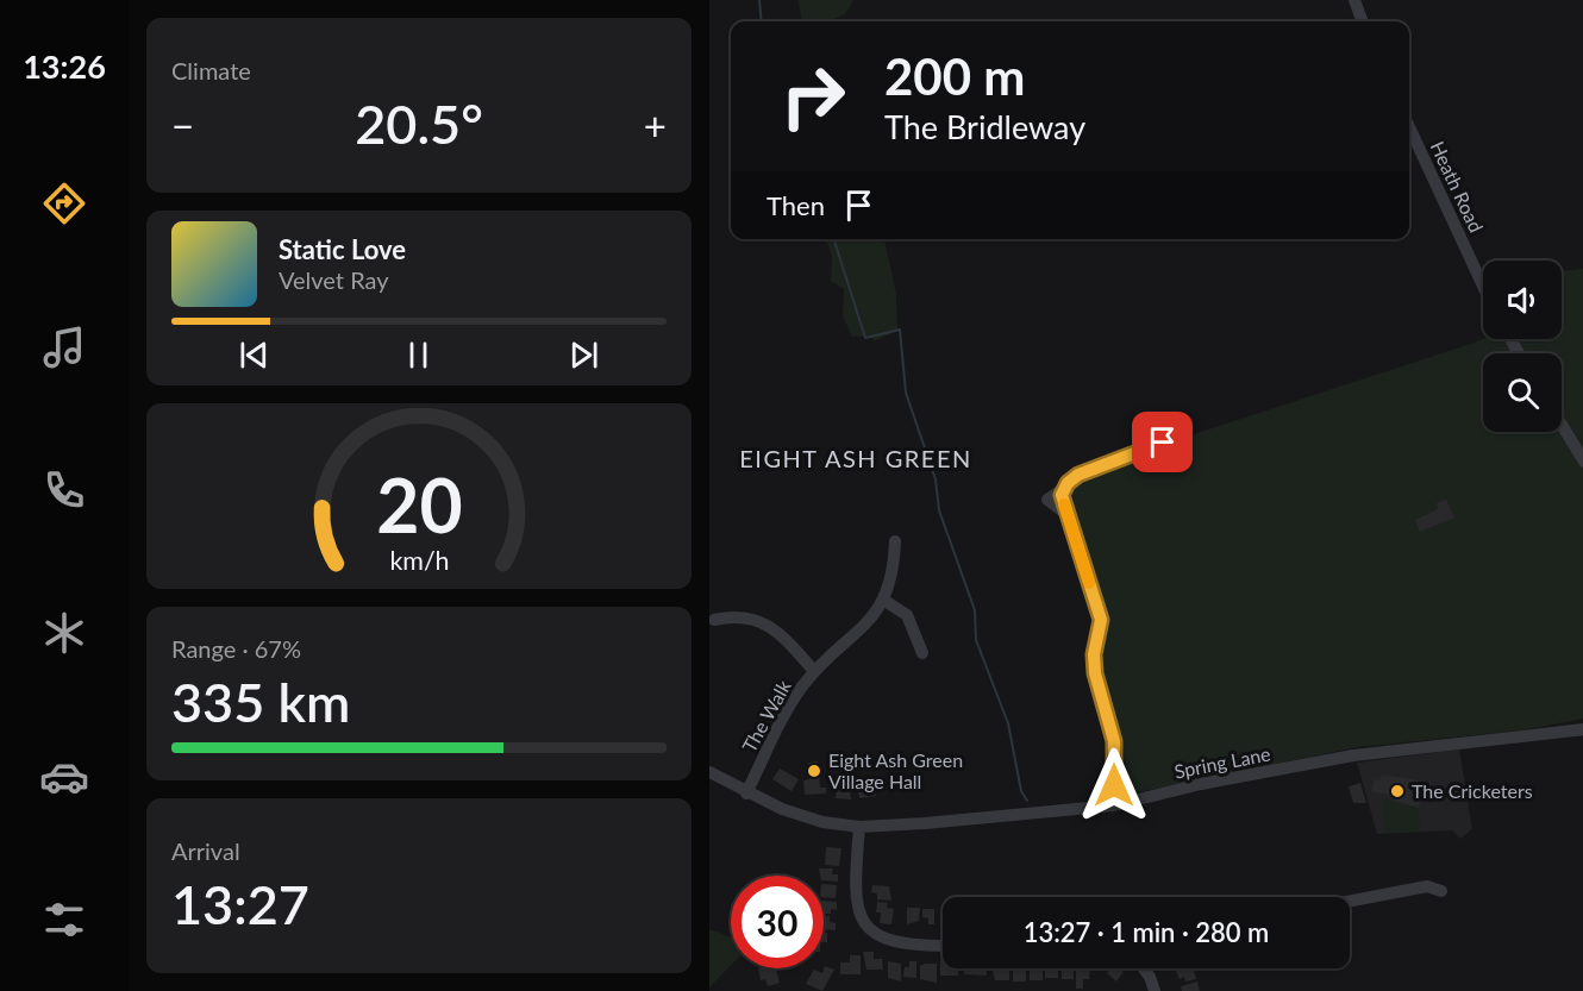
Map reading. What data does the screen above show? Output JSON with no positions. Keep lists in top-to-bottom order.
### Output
{
  "streets": {
    "street": ["Heath Road", "The Walk", "Spring Lane"]
  },
  "crossings": [
    ["The Walk", "Spring Lane"]
  ],
  "districts": ["EIGHT ASH GREEN"],
  "places": ["Eight Ash Green Village Hall", "The Cricketers"],
  "page": {
    "tabs": "13:26",
    "tile": [
      "Climate",
      ["Range · 67%", "335 km"],
      ["Arrival", "13:27"]
    ],
    "turn": ["200 m", "The Bridleway"],
    "heat": ["−", "20.5°", "+"],
    "then": "Then",
    "song": ["Static Love", "Velvet Ray"],
    "limit": "30",
    "trip": "13:27 · 1 min · 280 m",
    "gauge": ["20", "km/h"]
  }
}
